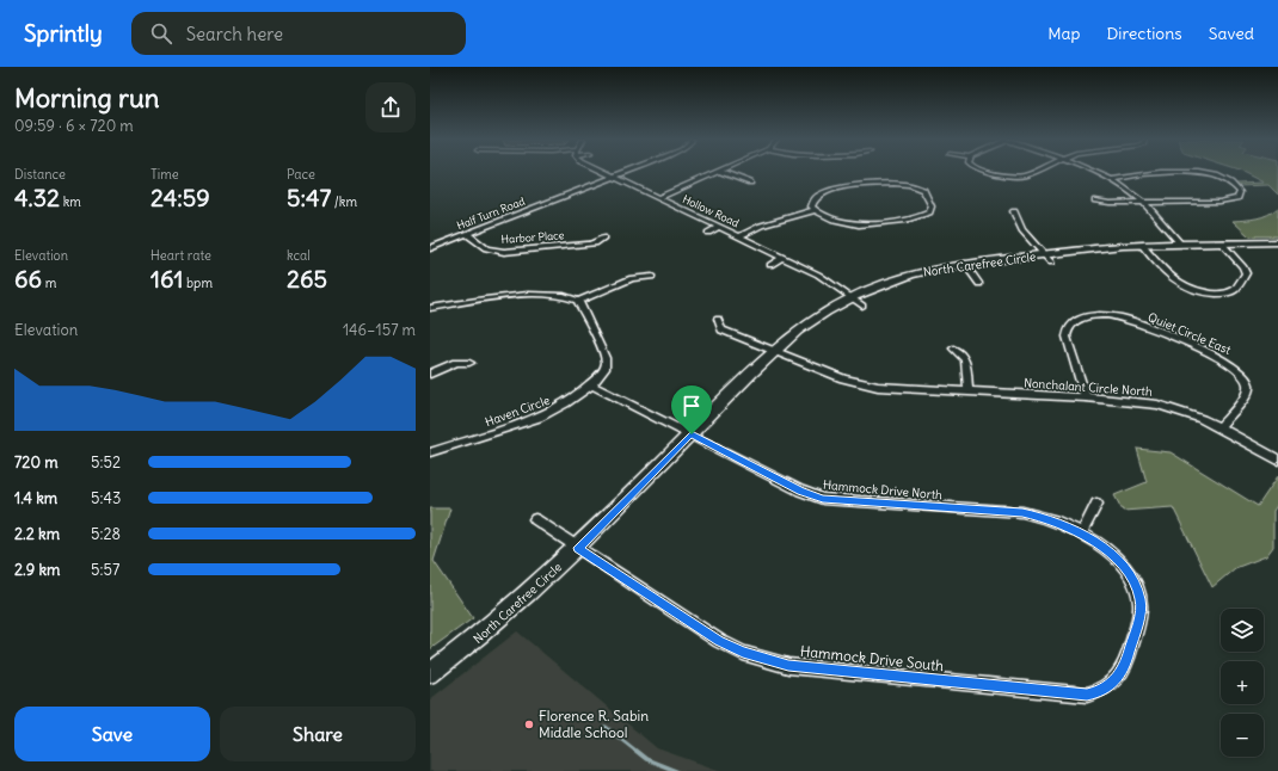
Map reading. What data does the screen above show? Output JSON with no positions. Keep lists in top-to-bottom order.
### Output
{
  "streets": {
    "main road": ["North Carefree Circle"],
    "street": [
      "Hollow Road",
      "Half Turn Road",
      "Harbor Place",
      "Quiet Circle East",
      "Nonchalant Circle North",
      "Haven Circle",
      "Hammock Drive North",
      "Hammock Drive South"
    ]
  },
  "crossings": [
    ["Hollow Road", "Half Turn Road"],
    ["Hollow Road", "North Carefree Circle"],
    ["Half Turn Road", "Harbor Place"],
    ["North Carefree Circle", "Nonchalant Circle North"],
    ["North Carefree Circle", "Hammock Drive North"],
    ["North Carefree Circle", "Hammock Drive South"],
    ["Quiet Circle East", "Nonchalant Circle North"],
    ["Haven Circle", "Hammock Drive North"],
    ["Hammock Drive North", "Hammock Drive South"]
  ],
  "places": ["Florence R. Sabin Middle School"],
  "page": {
    "header": "Sprintly",
    "search": "Search here",
    "nav": ["Map", "Directions", "Saved"],
    "heading": ["Morning run", "09:59 · 6 × 720 m"],
    "stats": [
      ["Distance", "4.32 km"],
      ["Time", "24:59"],
      ["Pace", "5:47 /km"],
      ["Elevation", "66 m"],
      ["Heart rate", "161 bpm"],
      ["kcal", "265"]
    ],
    "chart": ["Elevation", "146–157 m"],
    "list": [
      {
        "name": "720 m",
        "note": "5:52"
      },
      {
        "name": "1.4 km",
        "note": "5:43"
      },
      {
        "name": "2.2 km",
        "note": "5:28"
      },
      {
        "name": "2.9 km",
        "note": "5:57"
      }
    ],
    "map_buttons": ["+", "−"],
    "buttons": ["Save", "Share"]
  }
}
